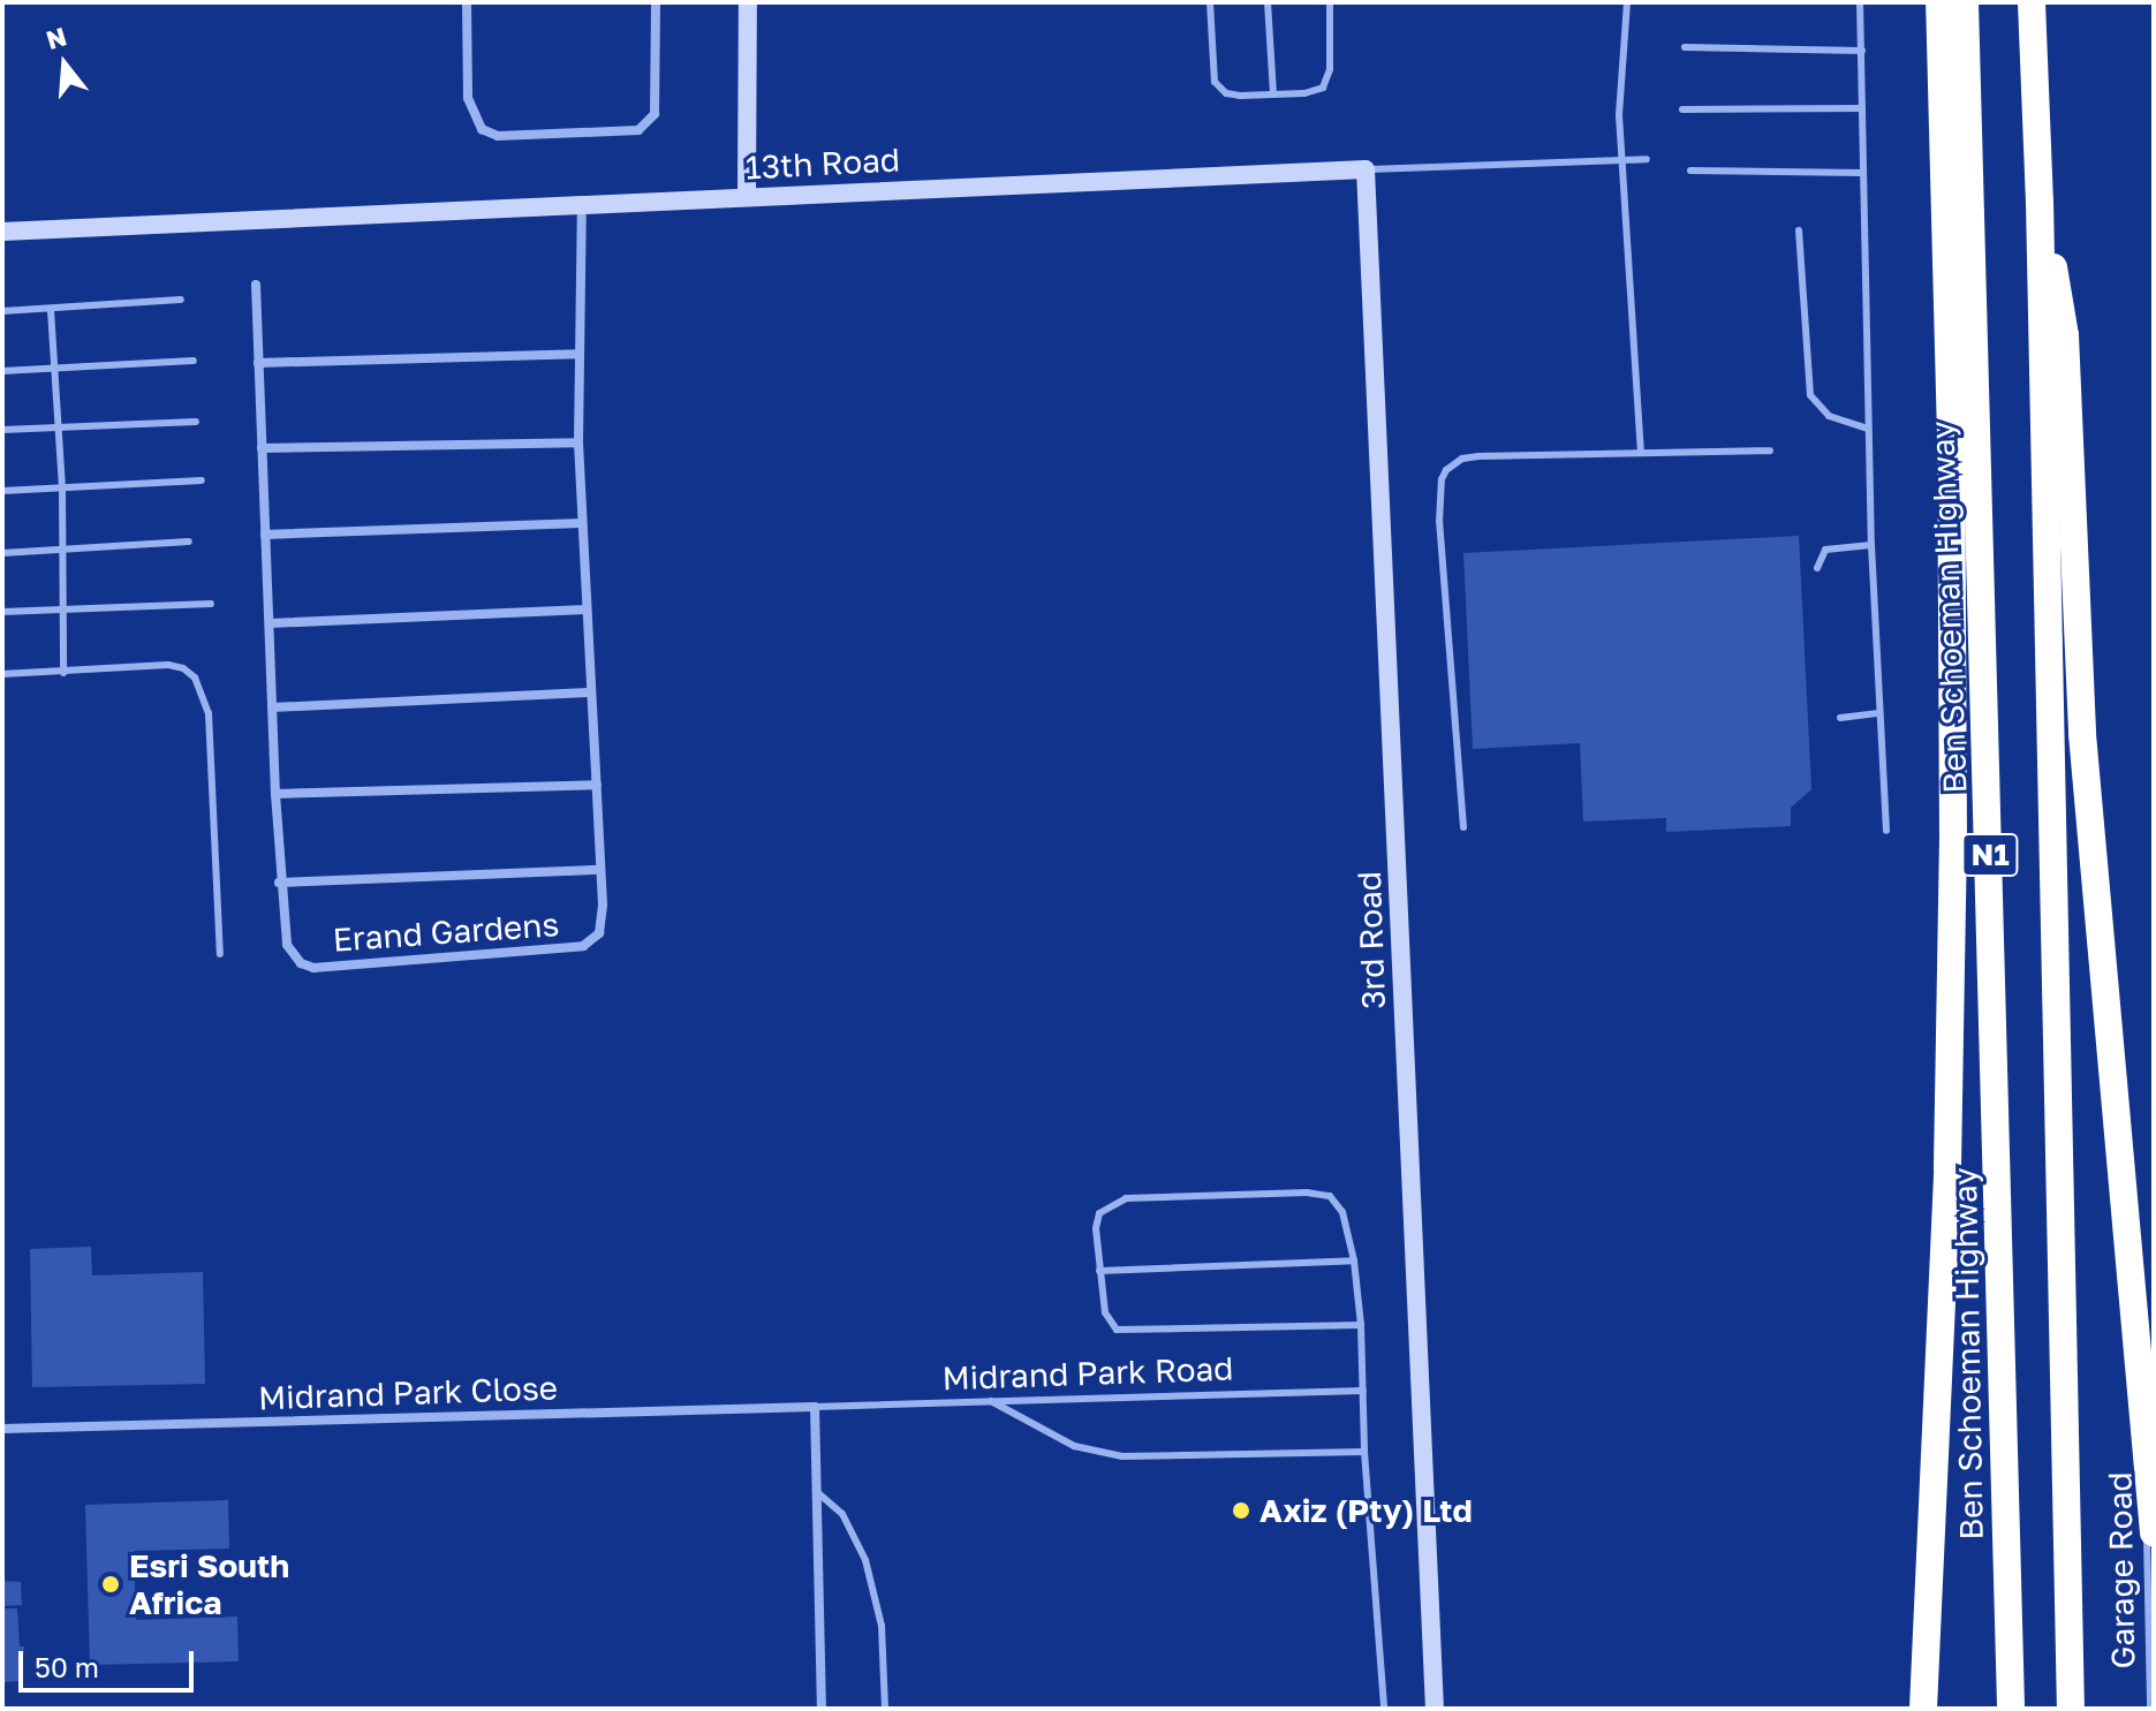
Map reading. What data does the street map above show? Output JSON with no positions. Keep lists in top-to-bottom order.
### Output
{
  "streets": {
    "highway": ["Ben Schoeman Highway", "N1"],
    "street": [
      "13th Road",
      "Erand Gardens",
      "3rd Road",
      "Midrand Park Close"
    ],
    "lane": ["Midrand Park Road", "Garage Road"]
  },
  "crossings": [
    ["13th Road", "Erand Gardens"],
    ["13th Road", "3rd Road"],
    ["Midrand Park Road", "Midrand Park Close"]
  ],
  "places": ["Axiz (Pty) Ltd", "Esri South Africa"],
  "scale_bar": "50 m",
  "north": "top"
}
